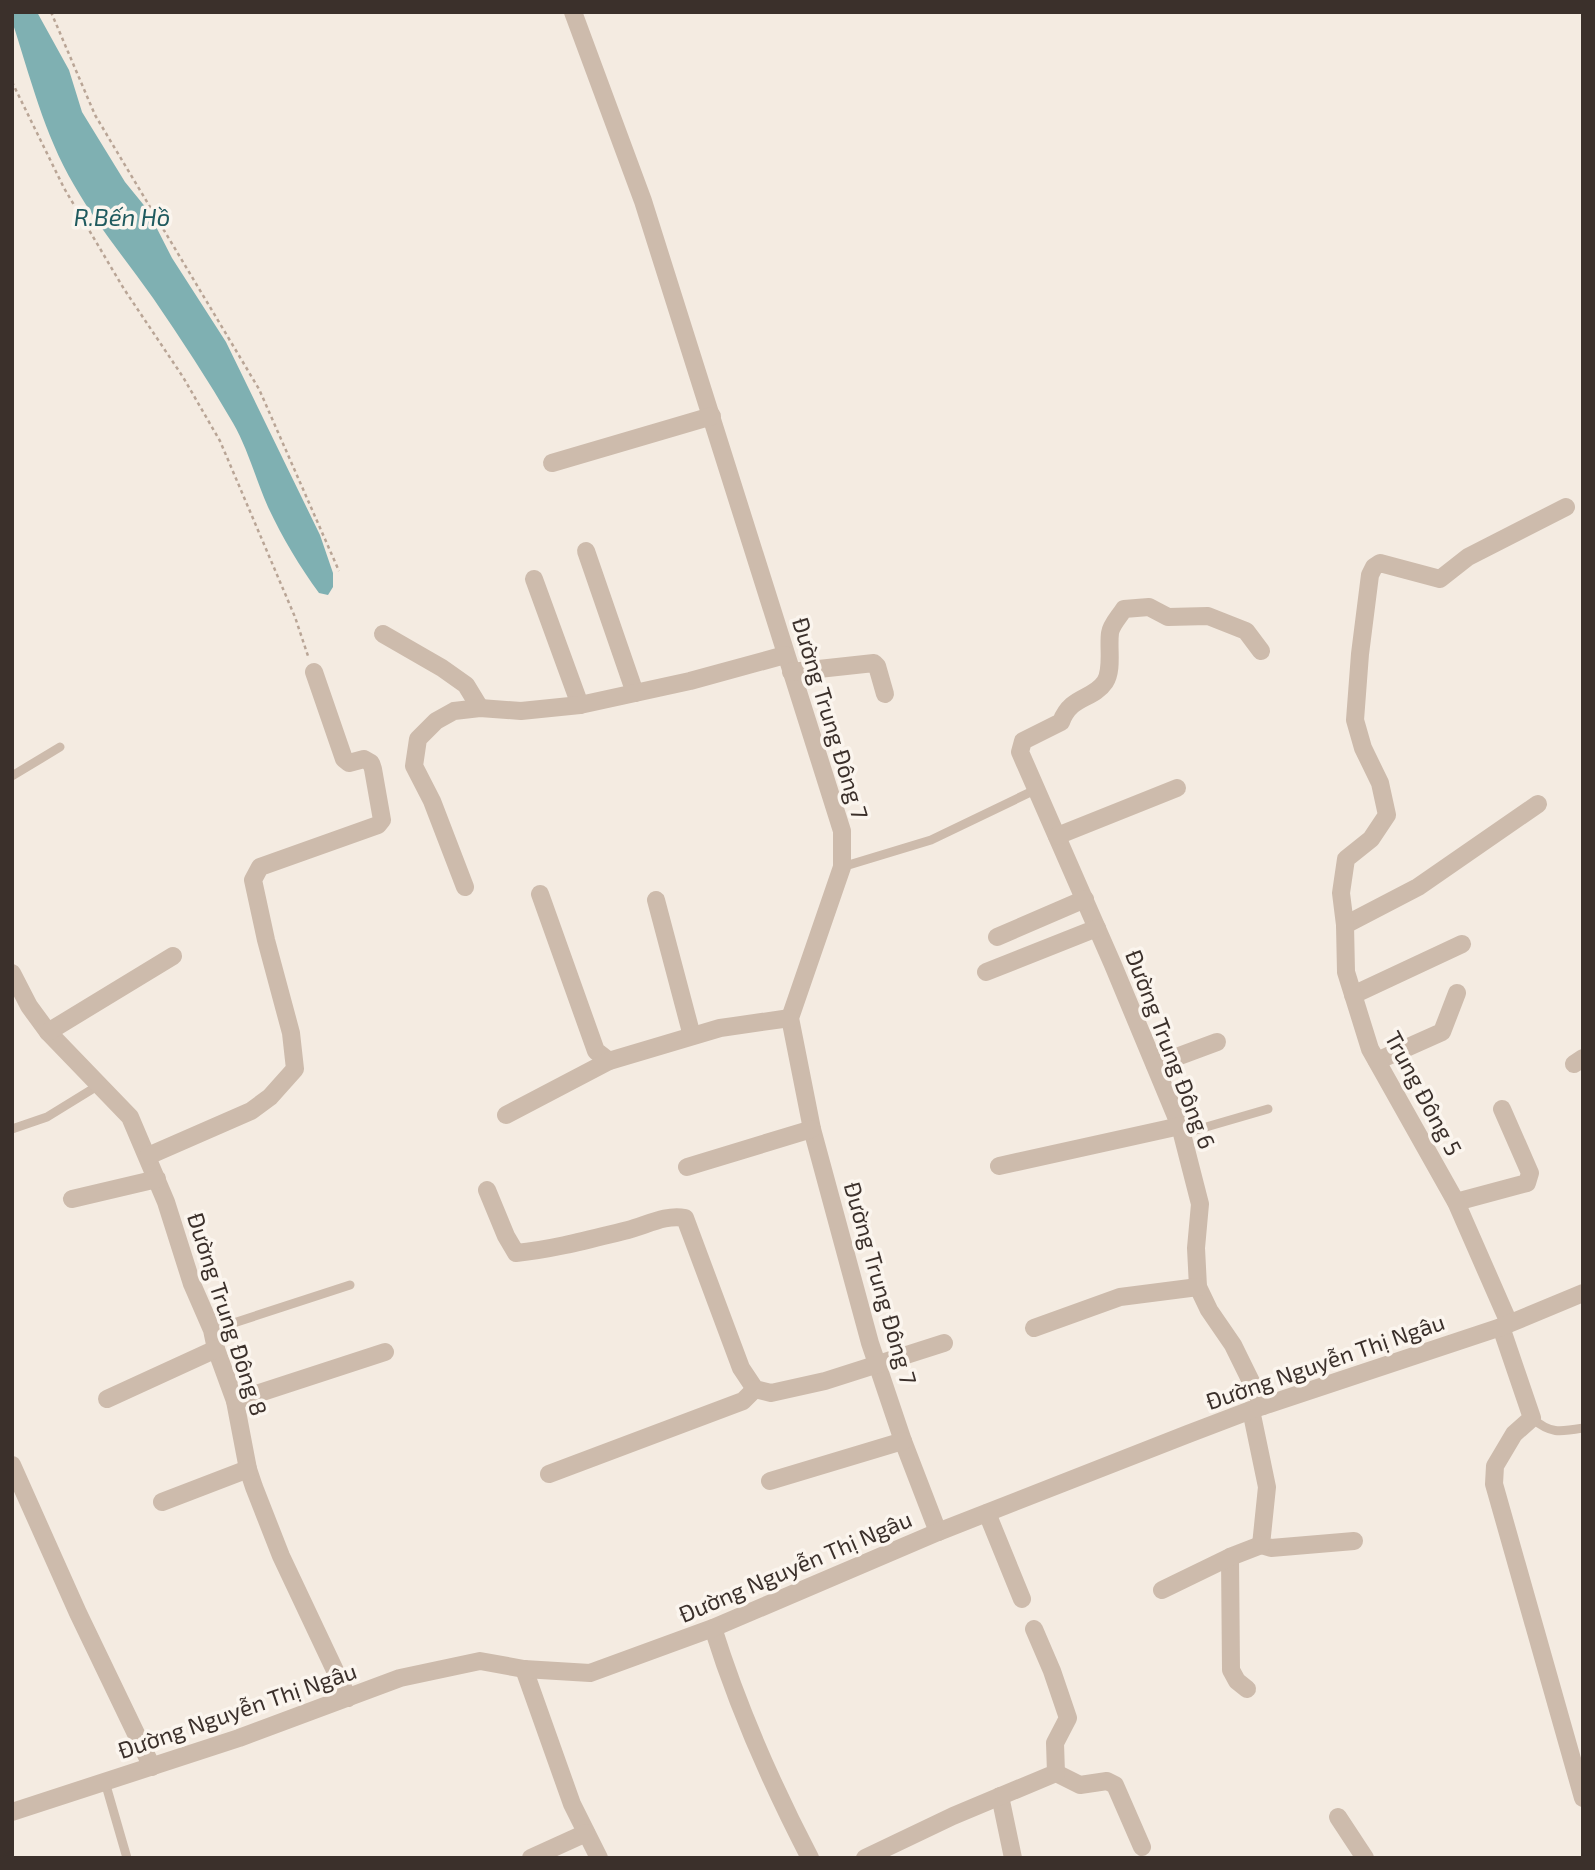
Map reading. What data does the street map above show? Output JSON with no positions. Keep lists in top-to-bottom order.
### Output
{
  "streets": {
    "street": [
      "Đường Trung Đông 7",
      "Đường Trung Đông 6",
      "Trung Đông 5",
      "Đường Trung Đông 8",
      "Đường Nguyễn Thị Ngâu"
    ]
  },
  "crossings": [
    ["Đường Trung Đông 7", "Đường Nguyễn Thị Ngâu"],
    ["Đường Trung Đông 6", "Đường Nguyễn Thị Ngâu"],
    ["Trung Đông 5", "Đường Nguyễn Thị Ngâu"],
    ["Đường Trung Đông 8", "Đường Nguyễn Thị Ngâu"]
  ],
  "water": ["R.Bến Hồ"]
}
